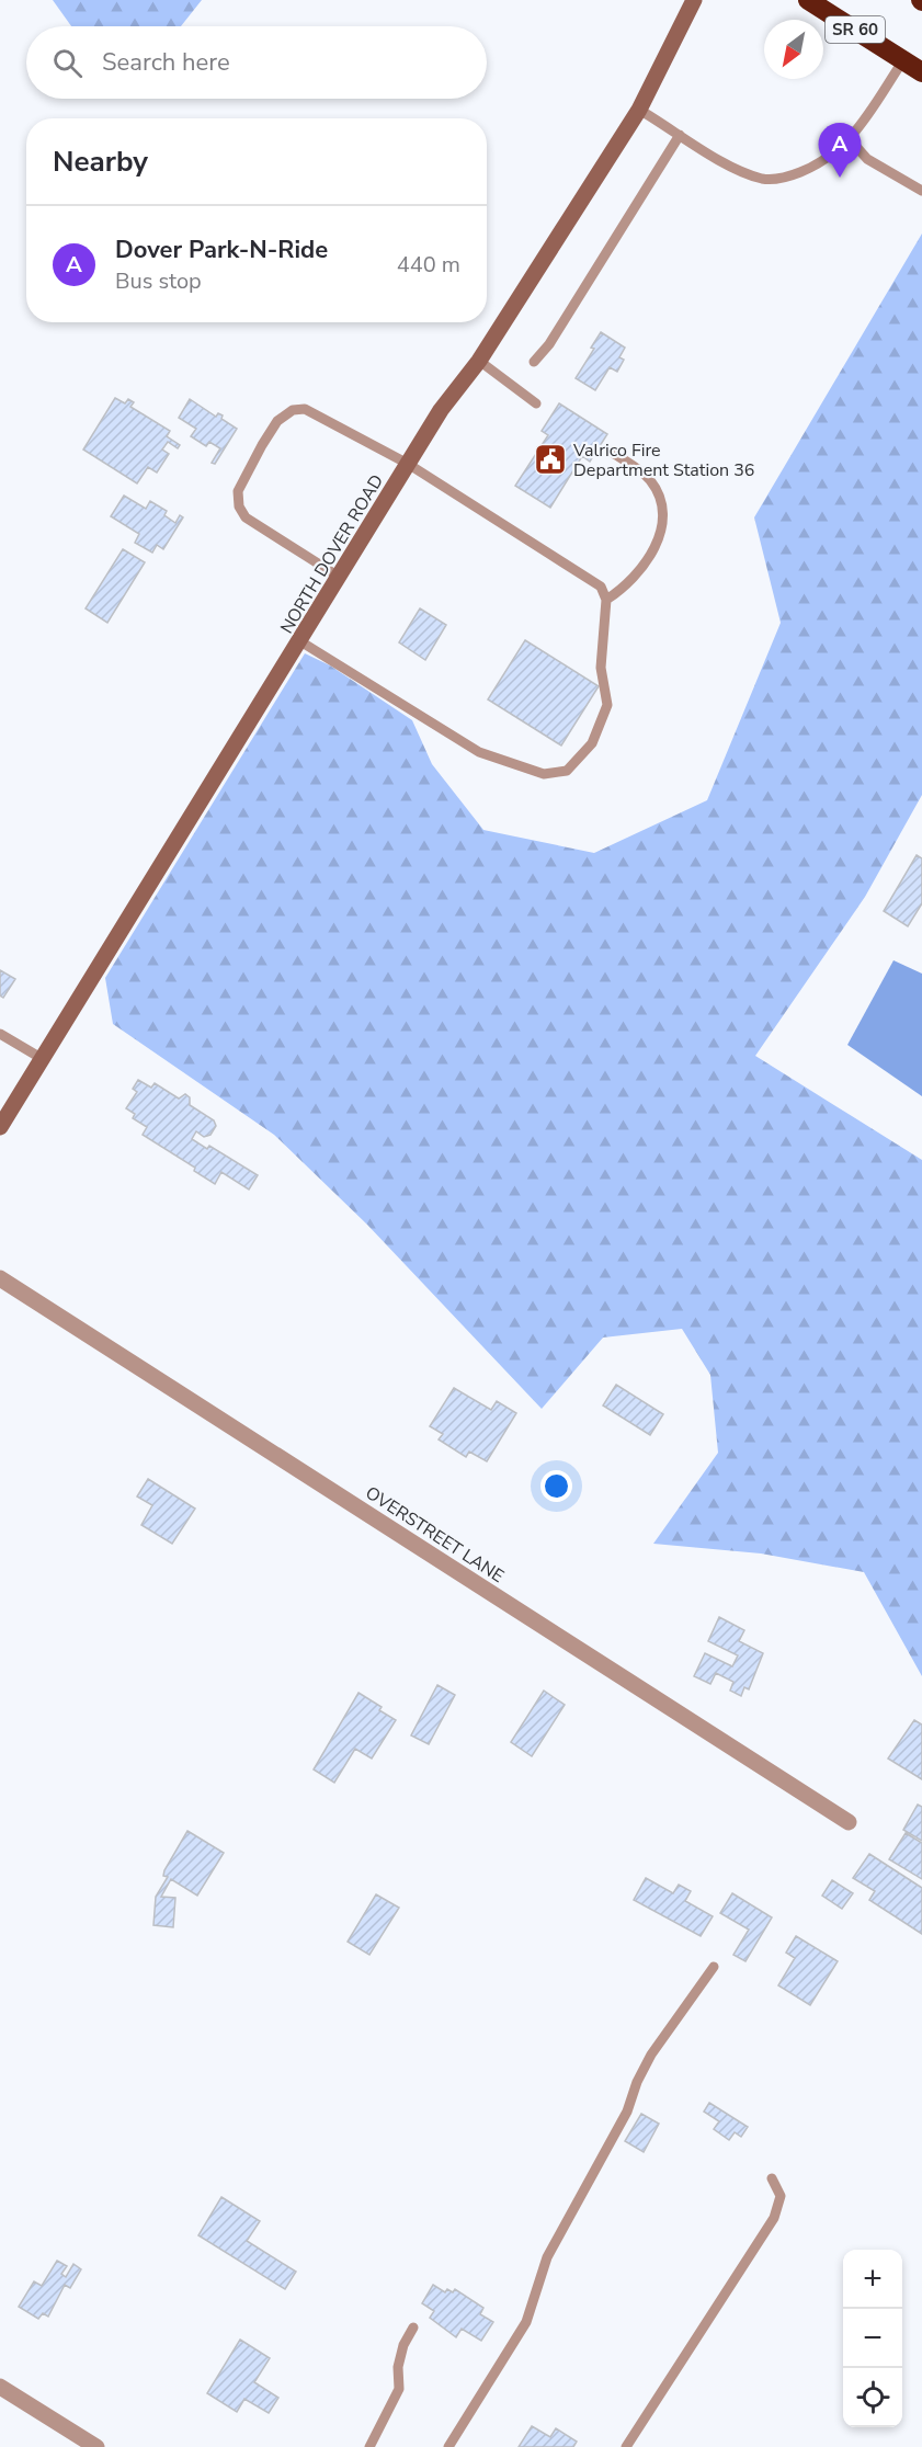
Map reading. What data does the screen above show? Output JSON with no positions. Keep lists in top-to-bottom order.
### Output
{
  "streets": {
    "highway": ["SR 60"],
    "street": ["NORTH DOVER ROAD", "OVERSTREET LANE"]
  },
  "places": {
    "public building": ["Valrico Fire Department Station 36"]
  },
  "north": "bottom left",
  "page": {
    "search": "Search here",
    "heading": "Nearby",
    "pins": "A",
    "list": [
      {
        "mark": "A",
        "name": "Dover Park-N-Ride",
        "note": "Bus stop",
        "value": "440 m"
      }
    ],
    "map_buttons": ["+", "−"]
  }
}
